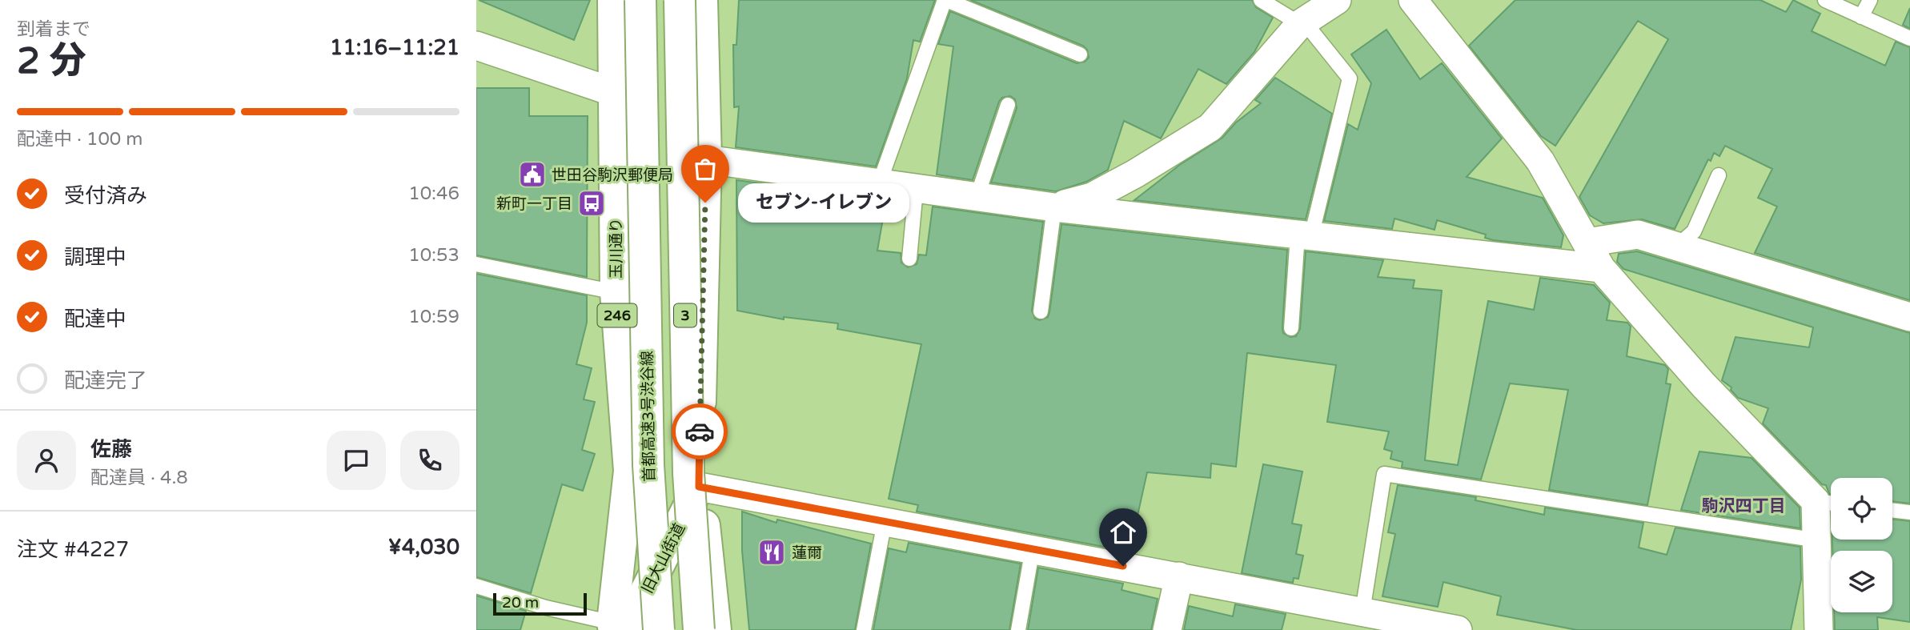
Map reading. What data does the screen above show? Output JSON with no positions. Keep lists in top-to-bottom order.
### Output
{
  "streets": {
    "main road": [
      "玉川通り",
      "246",
      "3",
      "首都高速3号渋谷線",
      "旧大山街道"
    ]
  },
  "crossings": [
    ["玉川通り", "旧大山街道"]
  ],
  "districts": ["駒沢四丁目"],
  "places": {
    "public building": ["世田谷駒沢郵便局"],
    "other": ["セブン-イレブン"],
    "bus stop": ["新町一丁目"],
    "restaurant": ["蓮爾"]
  },
  "scale_bar": "20 m",
  "page": {
    "heading": ["2 分", "到着まで", "11:16–11:21"],
    "panel": [
      "佐藤",
      "配達員 · 4.8",
      "注文 #4227",
      "¥4,030"
    ],
    "bar": "配達中 · 100 m",
    "list": [
      ["受付済み", "10:46"],
      ["調理中", "10:53"],
      ["配達中", "10:59"],
      "配達完了"
    ],
    "bubble": "セブン-イレブン",
    "scale": "20 m"
  }
}
